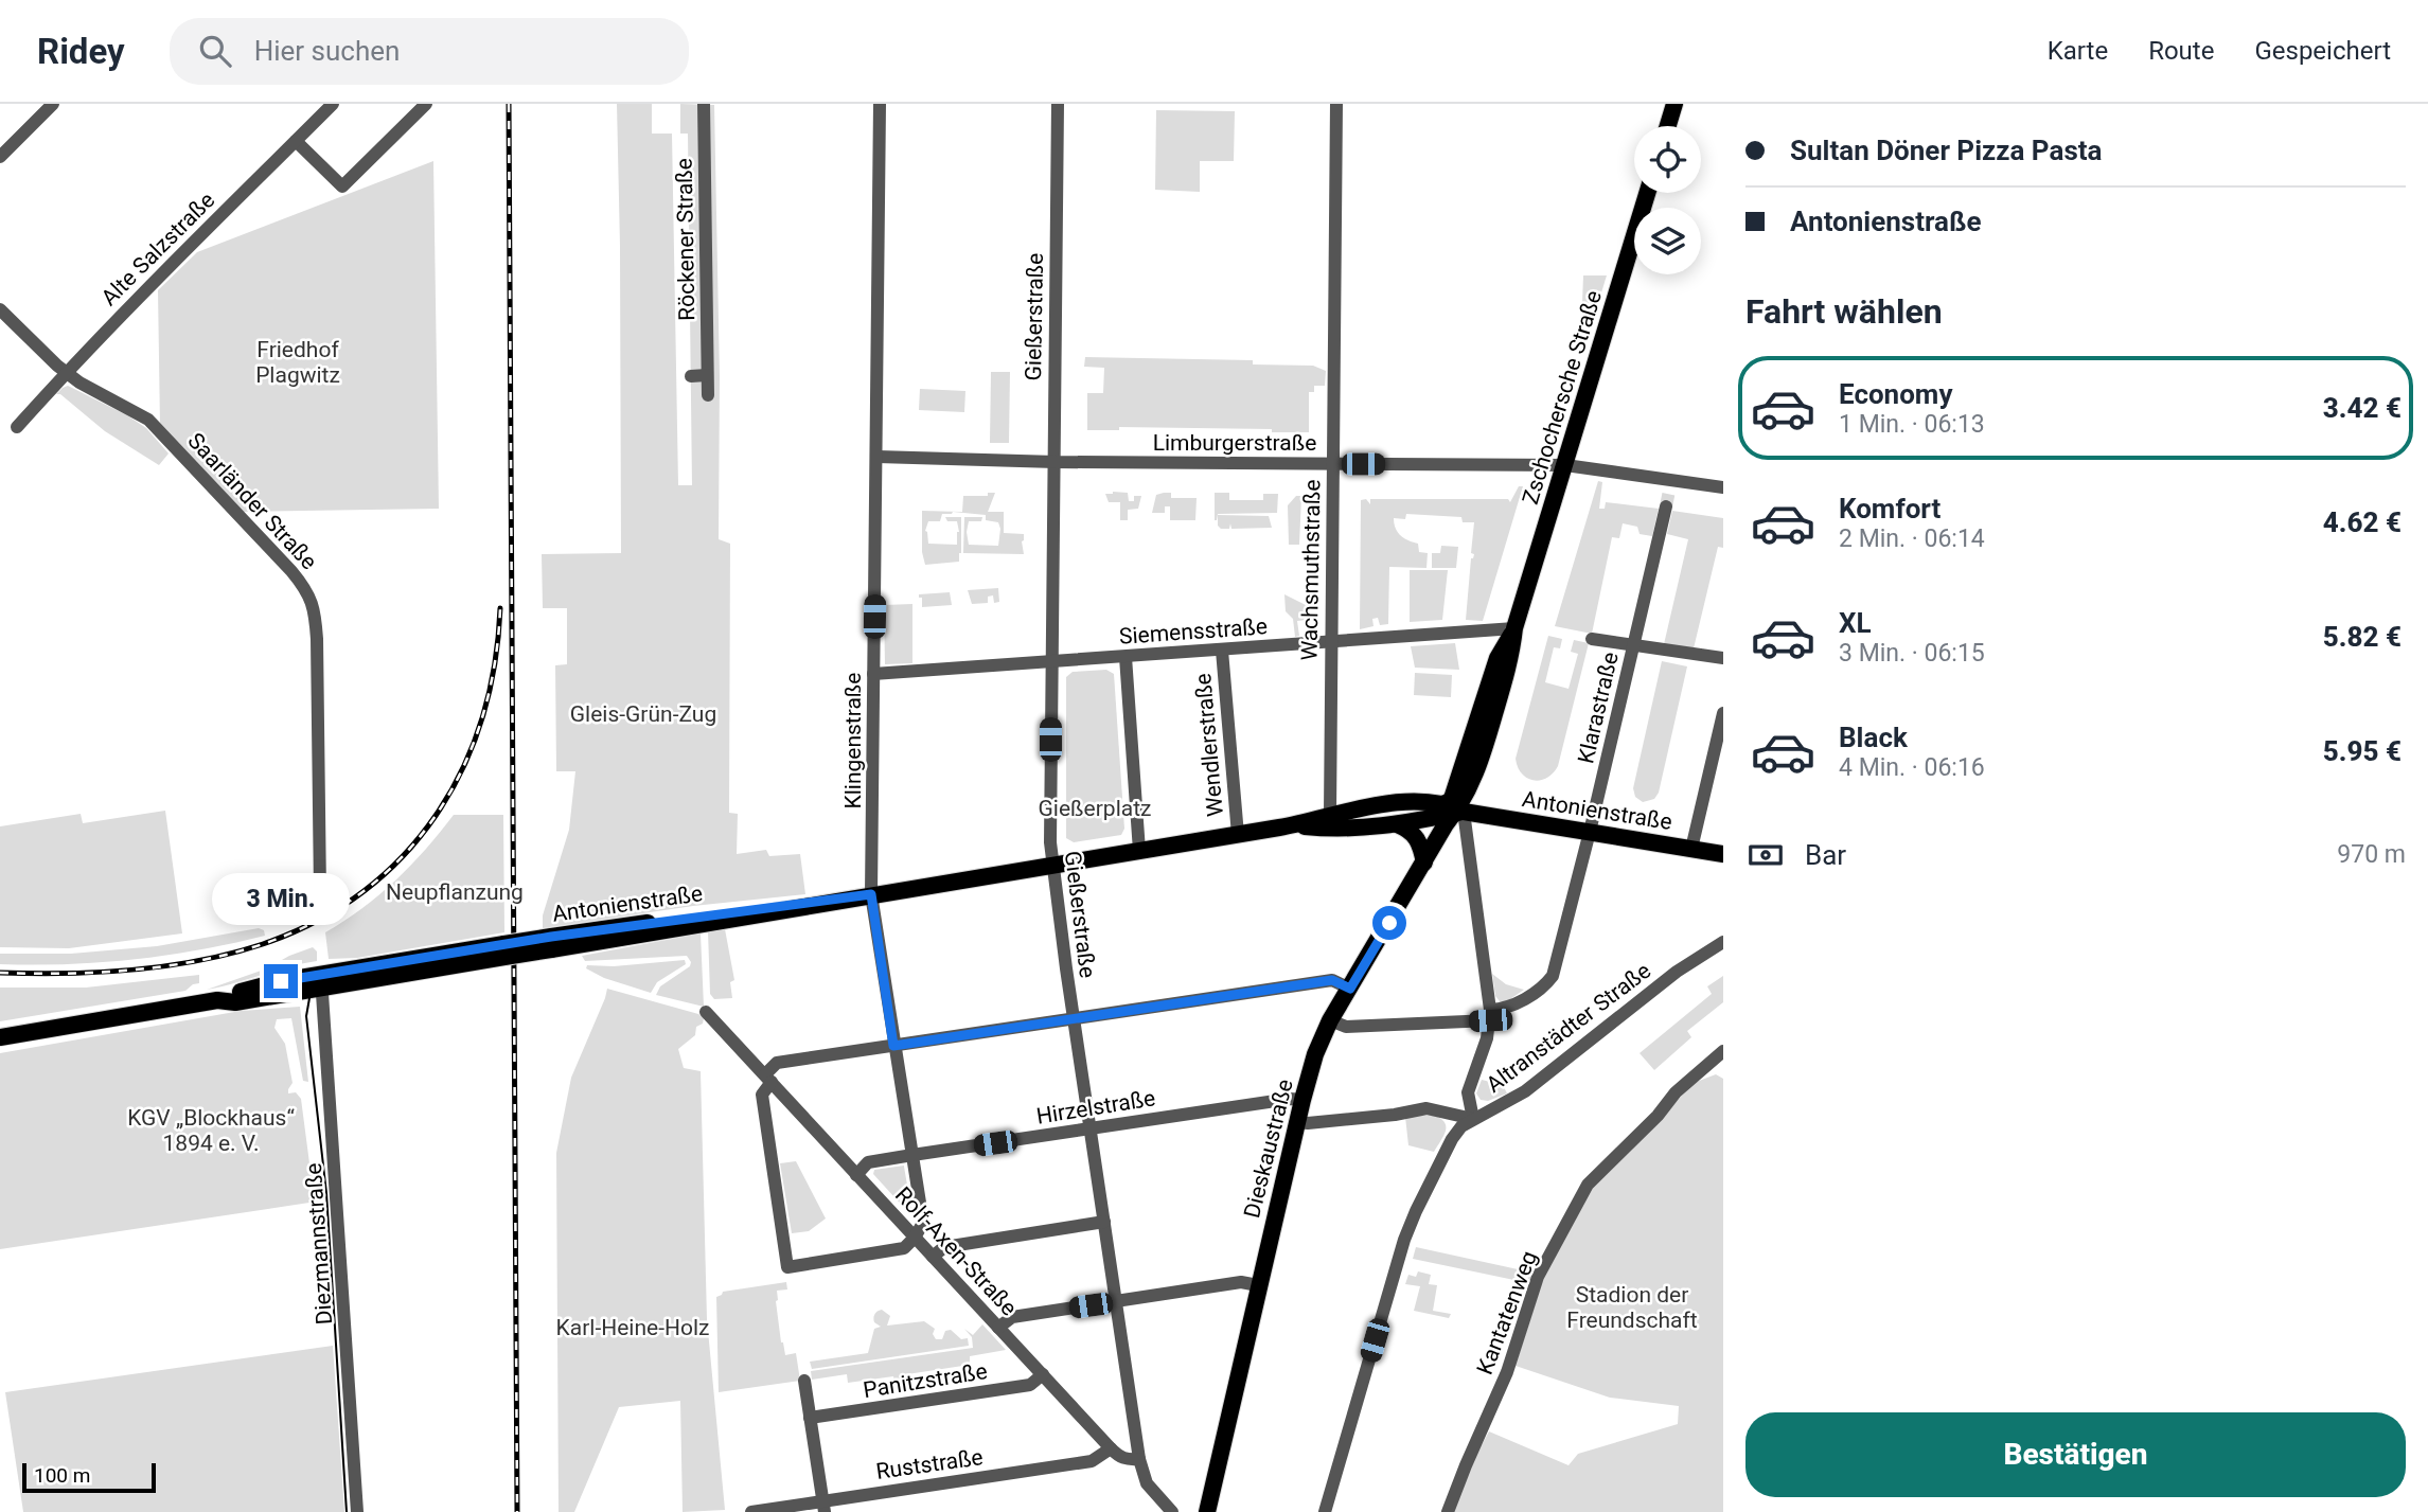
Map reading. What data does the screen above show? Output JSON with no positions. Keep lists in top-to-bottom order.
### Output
{
  "streets": {
    "main road": ["Zschochersche Straße", "Antonienstraße", "Dieskaustraße"],
    "street": [
      "Röckener Straße",
      "Alte Salzstraße",
      "Gießerstraße",
      "Limburgerstraße",
      "Saarländer Straße",
      "Wachsmuthstraße",
      "Siemensstraße",
      "Klarastraße",
      "Klingenstraße",
      "Wendlerstraße",
      "Altranstädter Straße",
      "Hirzelstraße",
      "Diezmannstraße",
      "Rolf-Axen-Straße",
      "Kantatenweg",
      "Panitzstraße",
      "Ruststraße"
    ]
  },
  "crossings": [
    ["Alte Salzstraße", "Saarländer Straße"],
    ["Gießerstraße", "Limburgerstraße"],
    ["Gießerstraße", "Siemensstraße"],
    ["Gießerstraße", "Antonienstraße"],
    ["Gießerstraße", "Hirzelstraße"],
    ["Gießerstraße", "Rolf-Axen-Straße"],
    ["Zschochersche Straße", "Limburgerstraße"],
    ["Zschochersche Straße", "Siemensstraße"],
    ["Zschochersche Straße", "Antonienstraße"],
    ["Zschochersche Straße", "Dieskaustraße"],
    ["Limburgerstraße", "Wachsmuthstraße"],
    ["Limburgerstraße", "Klingenstraße"],
    ["Wachsmuthstraße", "Siemensstraße"],
    ["Wachsmuthstraße", "Antonienstraße"],
    ["Siemensstraße", "Klingenstraße"],
    ["Siemensstraße", "Wendlerstraße"],
    ["Klarastraße", "Antonienstraße"],
    ["Klarastraße", "Dieskaustraße"],
    ["Klingenstraße", "Antonienstraße"],
    ["Klingenstraße", "Hirzelstraße"],
    ["Klingenstraße", "Rolf-Axen-Straße"],
    ["Wendlerstraße", "Antonienstraße"],
    ["Antonienstraße", "Dieskaustraße"],
    ["Antonienstraße", "Diezmannstraße"],
    ["Altranstädter Straße", "Dieskaustraße"],
    ["Hirzelstraße", "Dieskaustraße"],
    ["Hirzelstraße", "Rolf-Axen-Straße"],
    ["Rolf-Axen-Straße", "Panitzstraße"],
    ["Rolf-Axen-Straße", "Ruststraße"]
  ],
  "parks": [
    "Friedhof Plagwitz",
    "Gleis-Grün-Zug",
    "Gießerplatz",
    "Neupflanzung",
    "KGV „Blockhaus“ 1894 e. V.",
    "Stadion der Freundschaft",
    "Karl-Heine-Holz"
  ],
  "scale_bar": "100 m",
  "page": {
    "header": "Ridey",
    "search": "Hier suchen",
    "nav": ["Karte", "Route", "Gespeichert"],
    "banner": ["Sultan Döner Pizza Pasta", "Antonienstraße"],
    "heading": "Fahrt wählen",
    "list": [
      {
        "name": "Economy",
        "note": "1 Min. · 06:13",
        "value": "3.42 €"
      },
      {
        "name": "Komfort",
        "note": "2 Min. · 06:14",
        "value": "4.62 €"
      },
      {
        "name": "XL",
        "note": "3 Min. · 06:15",
        "value": "5.82 €"
      },
      {
        "name": "Black",
        "note": "4 Min. · 06:16",
        "value": "5.95 €"
      }
    ],
    "pay": ["Bar", "970 m"],
    "bubble": "3 Min.",
    "buttons": "Bestätigen",
    "scale": "100 m"
  }
}
